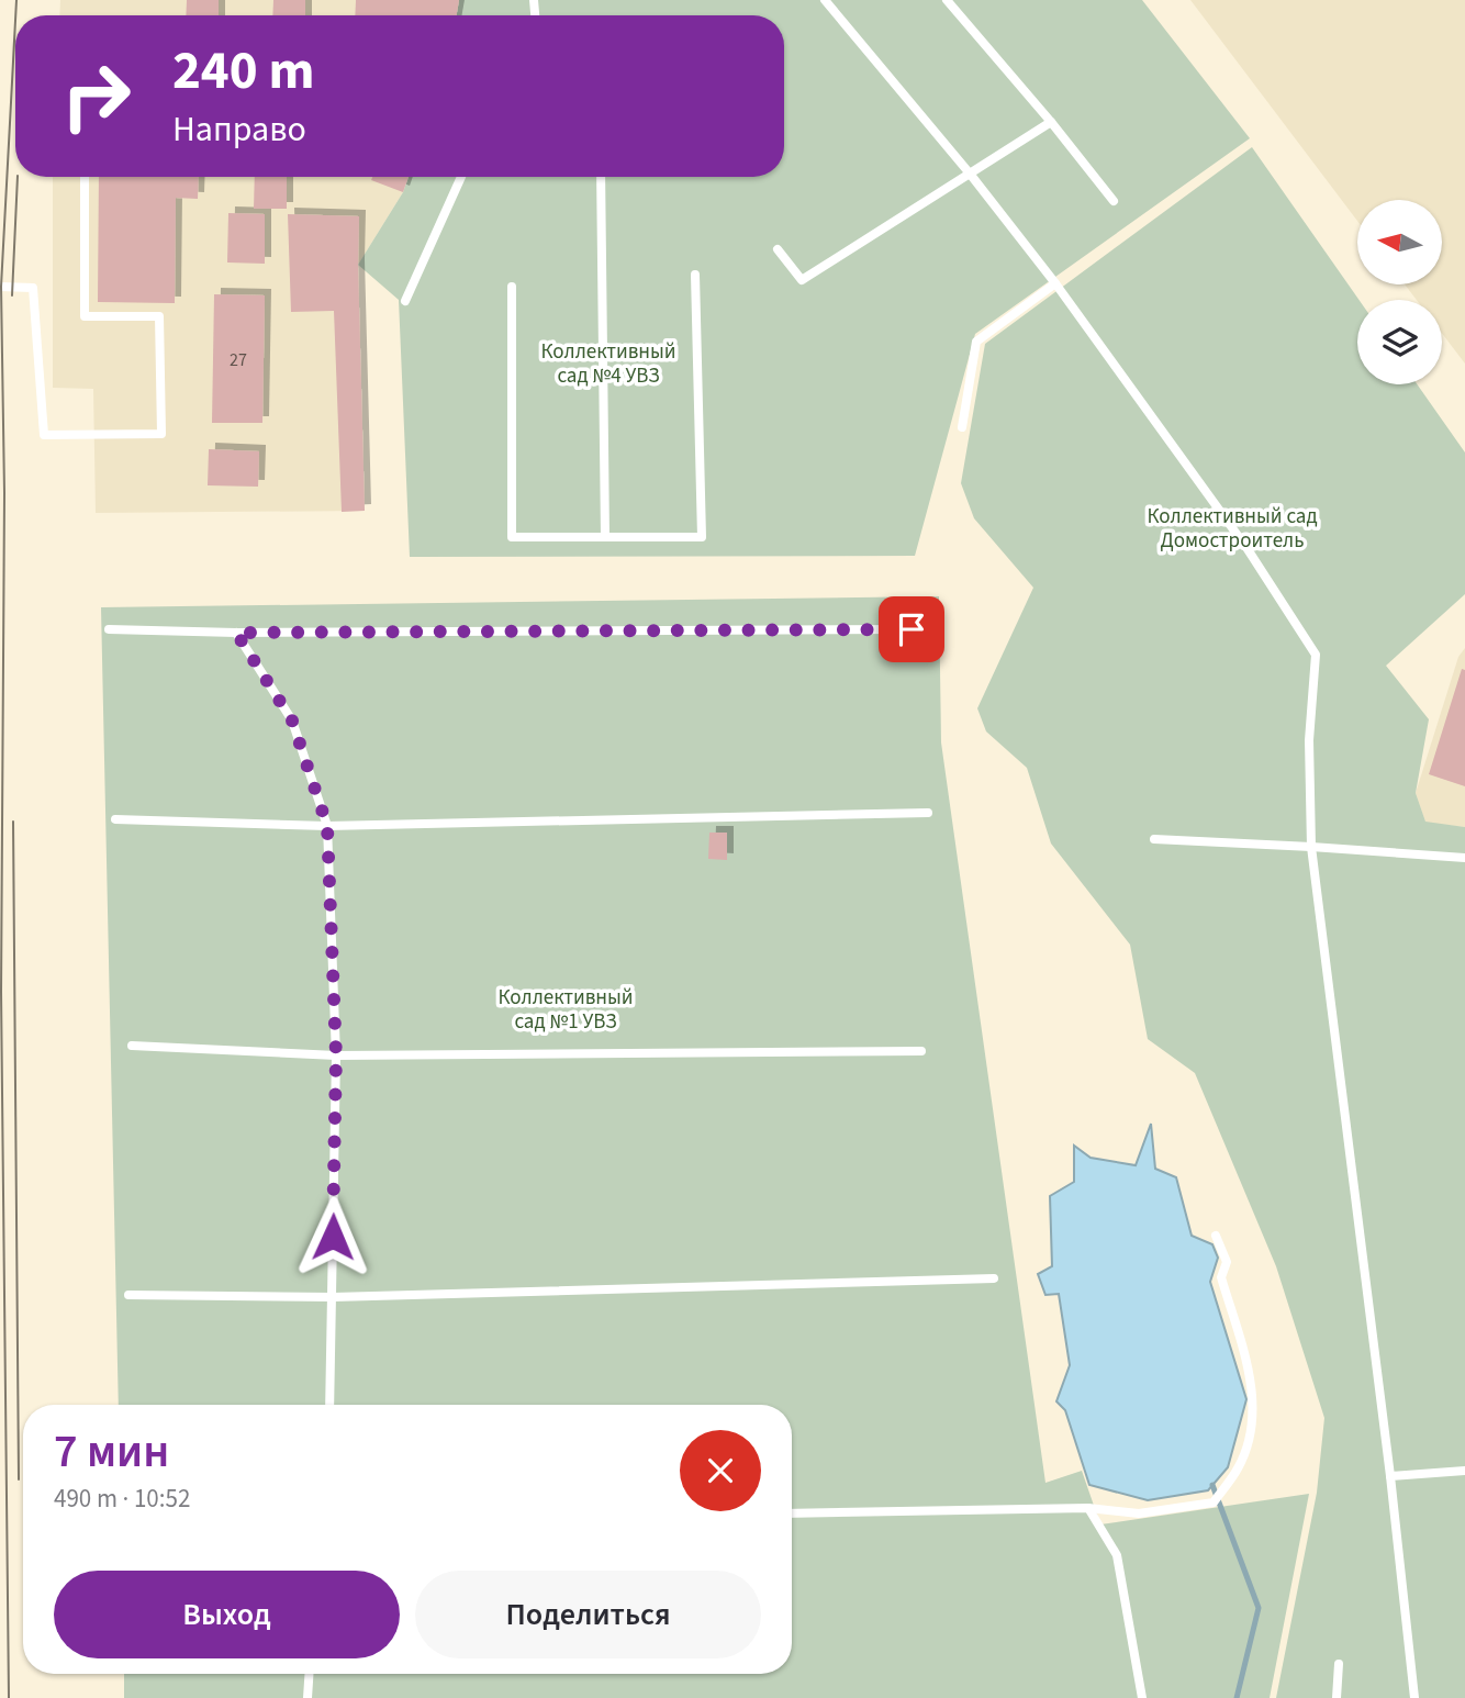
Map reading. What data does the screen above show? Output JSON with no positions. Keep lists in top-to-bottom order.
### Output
{
  "parks": ["Коллективный сад №4 УВЗ", "Коллективный сад Домостроитель", "Коллективный сад №1 УВЗ"],
  "house_numbers": ["27"],
  "north": "left",
  "page": {
    "turn": ["240 m", "Направо"],
    "heading": ["7 мин", "490 m · 10:52"],
    "buttons": ["Выход", "Поделиться"]
  }
}
